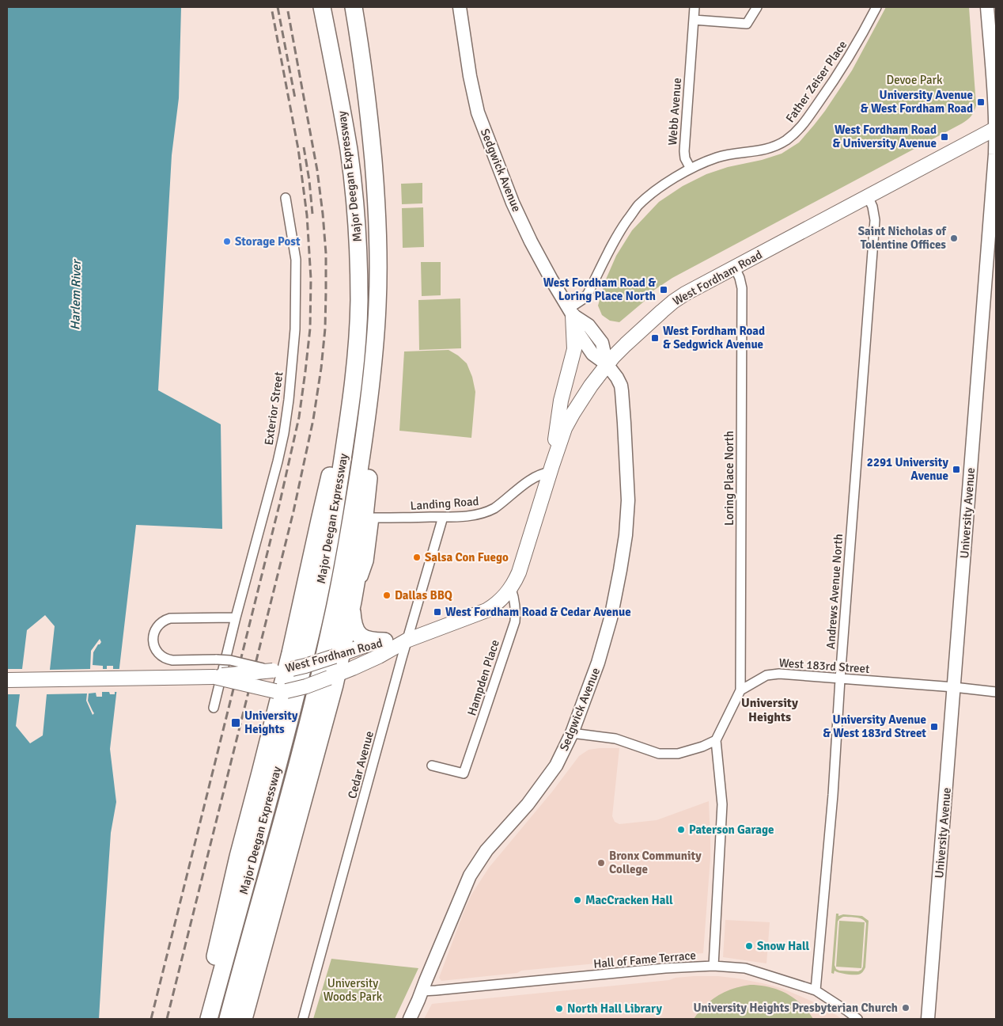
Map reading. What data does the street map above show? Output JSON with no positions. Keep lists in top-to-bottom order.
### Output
{
  "streets": {
    "highway": ["Major Deegan Expressway"],
    "main road": ["Sedgwick Avenue", "West Fordham Road", "University Avenue"],
    "street": [
      "Father Zeiser Place",
      "Webb Avenue",
      "Exterior Street",
      "Loring Place North",
      "Landing Road",
      "Andrews Avenue North",
      "West 183rd Street",
      "Hampden Place",
      "Cedar Avenue",
      "Hall of Fame Terrace"
    ]
  },
  "crossings": [
    ["Father Zeiser Place", "Webb Avenue"],
    ["Sedgwick Avenue", "West Fordham Road"],
    ["Sedgwick Avenue", "Hall of Fame Terrace"],
    ["West Fordham Road", "Loring Place North"],
    ["West Fordham Road", "Landing Road"],
    ["West Fordham Road", "University Avenue"],
    ["West Fordham Road", "Andrews Avenue North"],
    ["West Fordham Road", "Hampden Place"],
    ["West Fordham Road", "Cedar Avenue"],
    ["Loring Place North", "West 183rd Street"],
    ["Landing Road", "Cedar Avenue"],
    ["University Avenue", "West 183rd Street"],
    ["Andrews Avenue North", "West 183rd Street"],
    ["Andrews Avenue North", "Hall of Fame Terrace"]
  ],
  "districts": ["University Heights"],
  "water": ["Harlem River"],
  "parks": ["Devoe Park", "University Woods Park"],
  "places": {
    "transit": [
      "University Avenue & West Fordham Road",
      "West Fordham Road & University Avenue",
      "West Fordham Road & Loring Place North",
      "West Fordham Road & Sedgwick Avenue",
      "2291 University Avenue",
      "West Fordham Road & Cedar Avenue",
      "University Heights",
      "University Avenue & West 183rd Street"
    ],
    "other": [
      "Saint Nicholas of Tolentine Offices",
      "Storage Post",
      "Salsa Con Fuego",
      "Dallas BBQ",
      "Paterson Garage",
      "Bronx Community College",
      "MacCracken Hall",
      "Snow Hall",
      "University Heights Presbyterian Church",
      "North Hall Library"
    ]
  }
}
